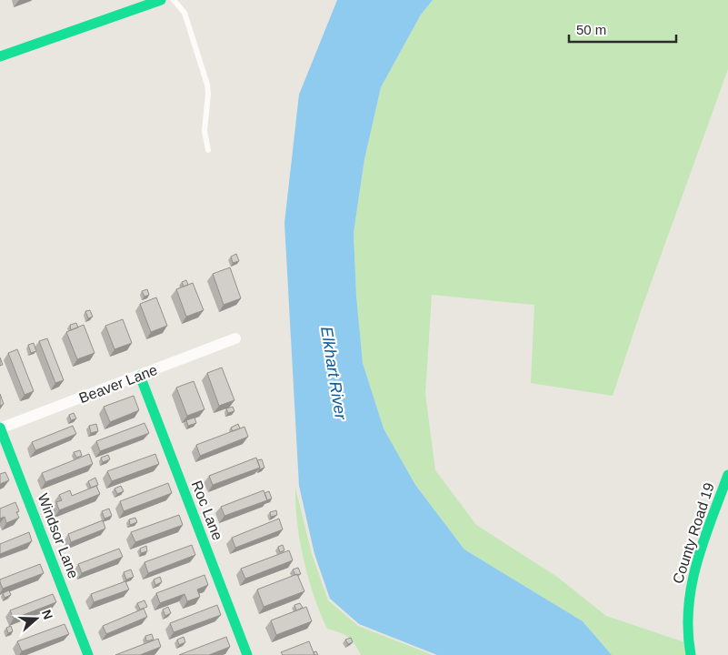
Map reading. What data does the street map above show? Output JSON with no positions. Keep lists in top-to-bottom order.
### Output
{
  "streets": {
    "street": [
      "Beaver Lane",
      "Roc Lane",
      "County Road 19",
      "Windsor Lane"
    ]
  },
  "crossings": [
    ["Beaver Lane", "Roc Lane"],
    ["Beaver Lane", "Windsor Lane"]
  ],
  "water": ["Elkhart River"],
  "scale_bar": "50 m",
  "north": "right"
}
